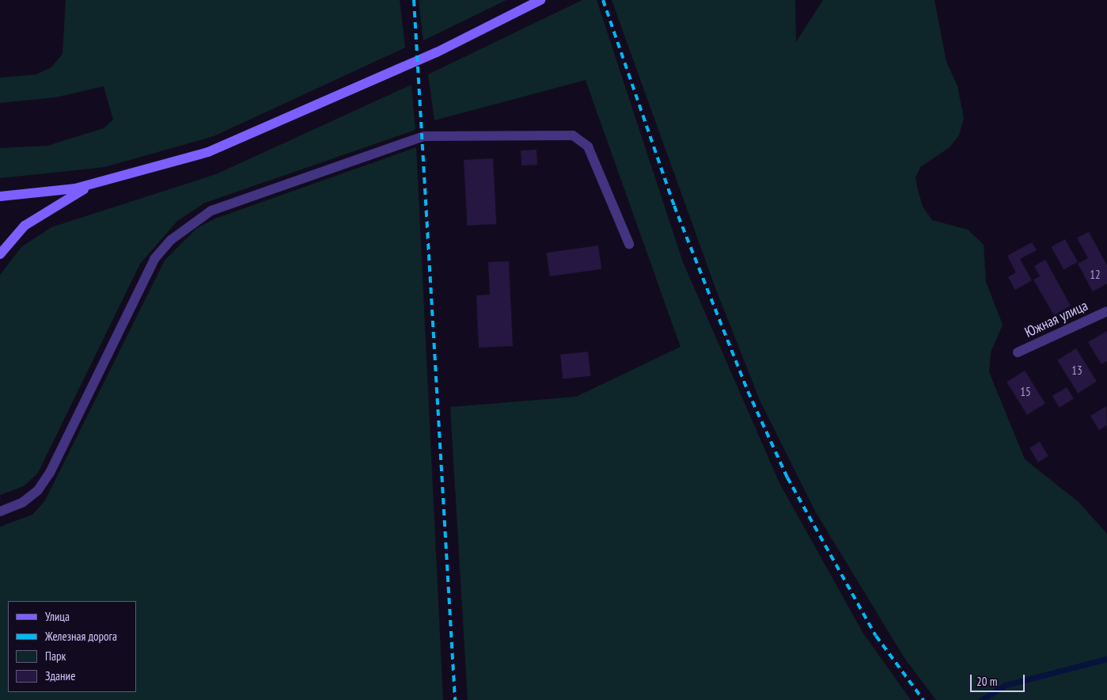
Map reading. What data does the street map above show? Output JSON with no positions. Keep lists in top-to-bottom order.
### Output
{
  "streets": {
    "street": ["Южная улица"]
  },
  "house_numbers": ["12", "13", "15"],
  "legend": [
    "Улица",
    "Железная дорога",
    "Парк",
    "Здание"
  ],
  "scale_bar": "20 m"
}
